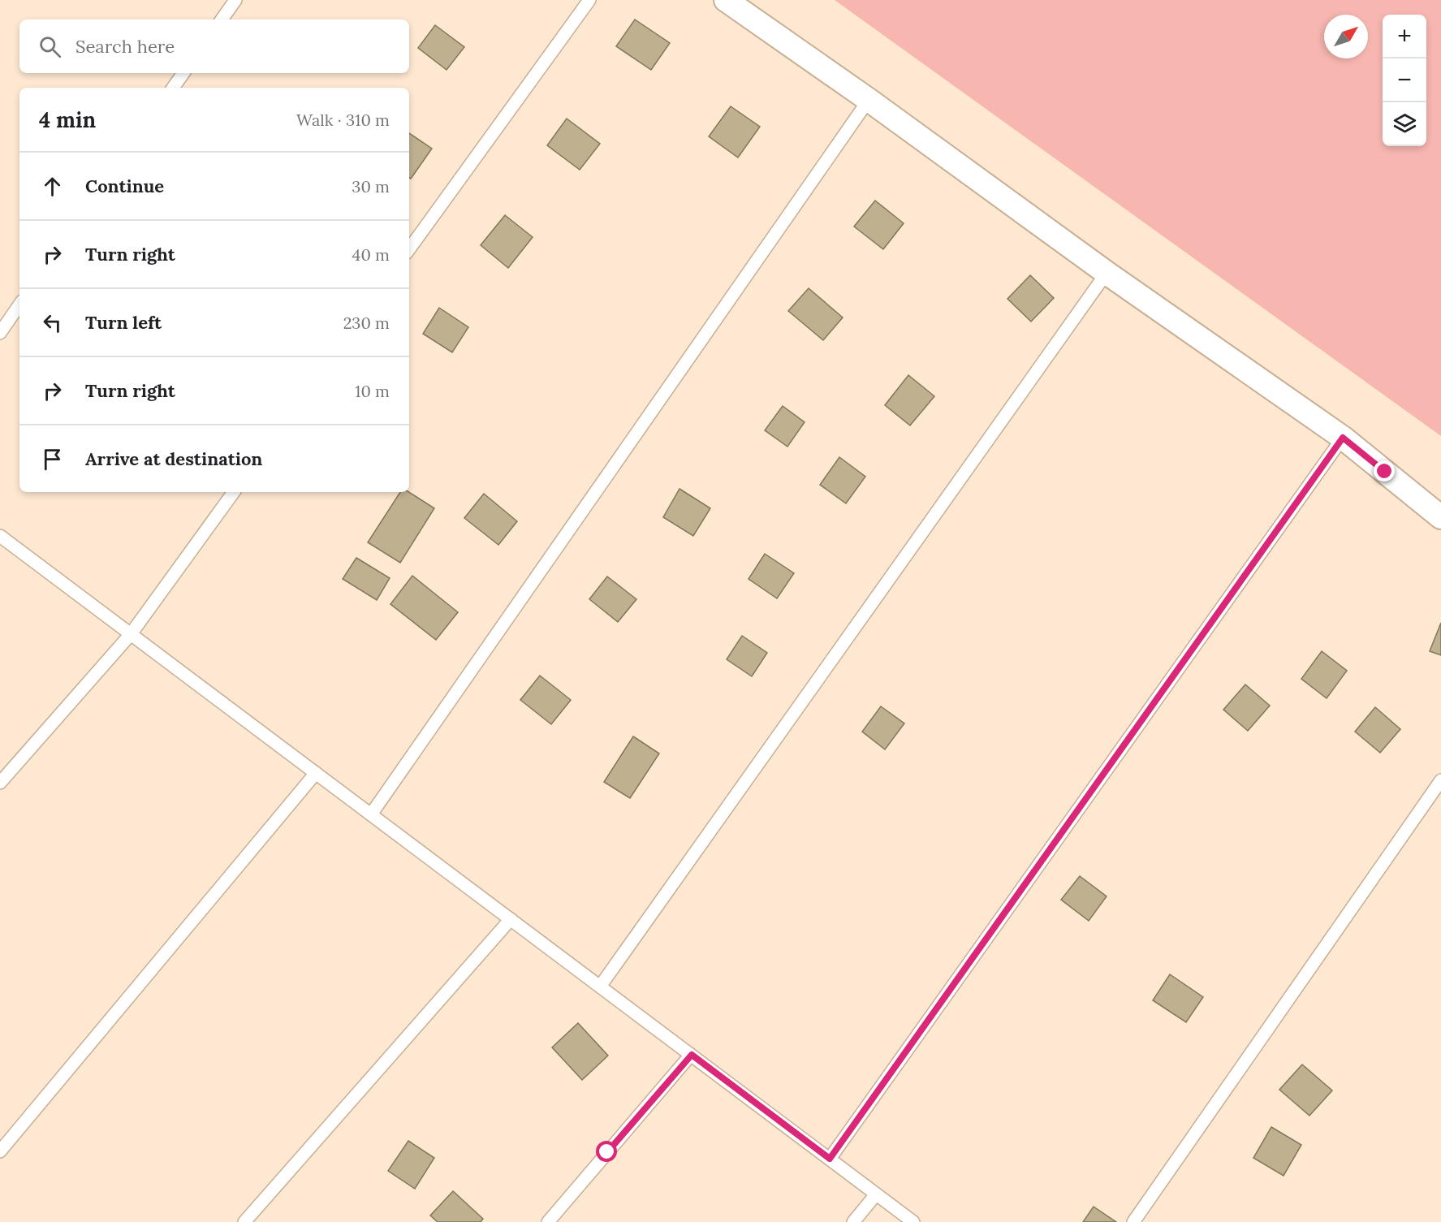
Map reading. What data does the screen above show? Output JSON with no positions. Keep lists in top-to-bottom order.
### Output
{
  "north": "top right",
  "page": {
    "map_buttons": ["+", "−"],
    "search": "Search here",
    "heading": ["4 min", "Walk · 310 m"],
    "list": [
      ["Continue", "30 m"],
      ["Turn right", "40 m"],
      ["Turn left", "230 m"],
      ["Turn right", "10 m"],
      "Arrive at destination"
    ]
  }
}
